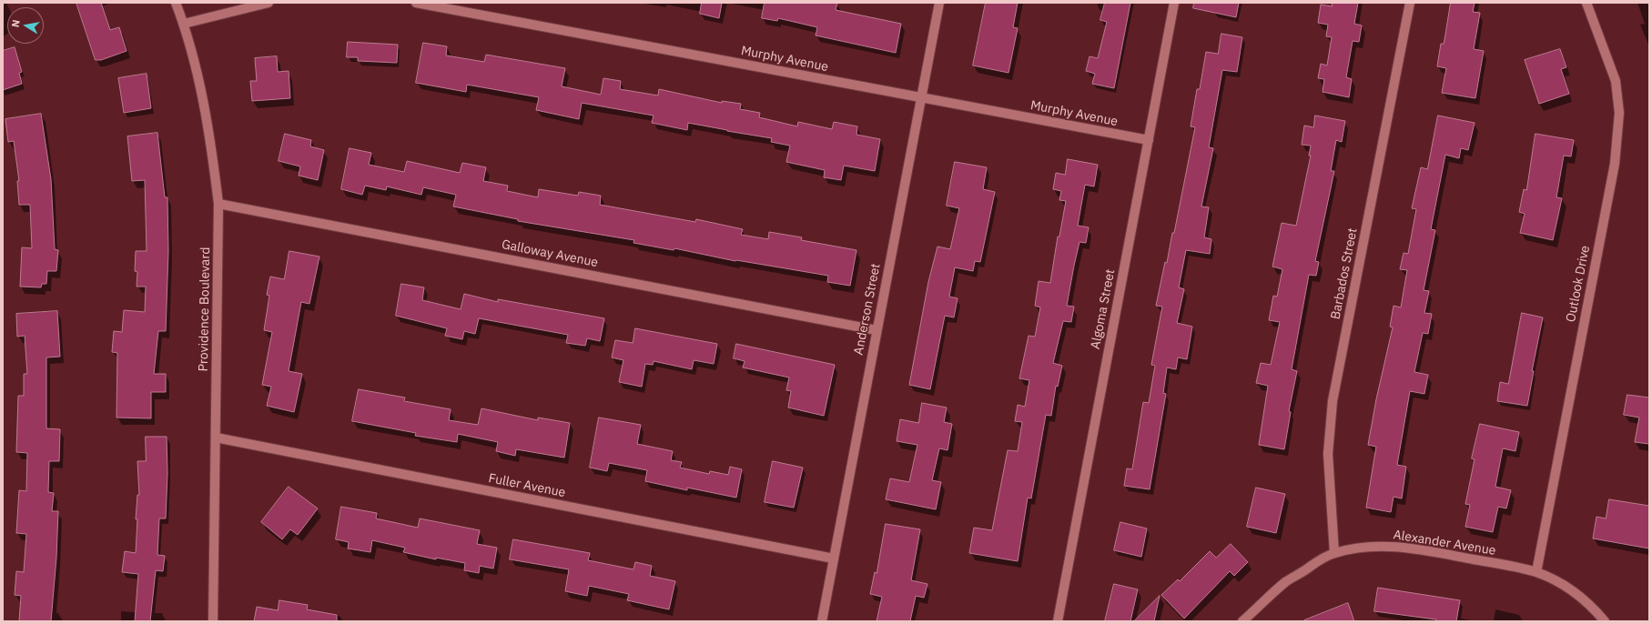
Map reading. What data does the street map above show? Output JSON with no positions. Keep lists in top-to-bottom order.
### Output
{
  "streets": {
    "street": [
      "Murphy Avenue",
      "Galloway Avenue",
      "Barbados Street",
      "Outlook Drive",
      "Providence Boulevard",
      "Anderson Street",
      "Algoma Street",
      "Fuller Avenue",
      "Alexander Avenue"
    ]
  },
  "crossings": [
    ["Murphy Avenue", "Anderson Street"],
    ["Murphy Avenue", "Algoma Street"],
    ["Galloway Avenue", "Providence Boulevard"],
    ["Galloway Avenue", "Anderson Street"],
    ["Barbados Street", "Alexander Avenue"],
    ["Outlook Drive", "Alexander Avenue"],
    ["Providence Boulevard", "Fuller Avenue"],
    ["Anderson Street", "Fuller Avenue"]
  ],
  "north": "left"
}
